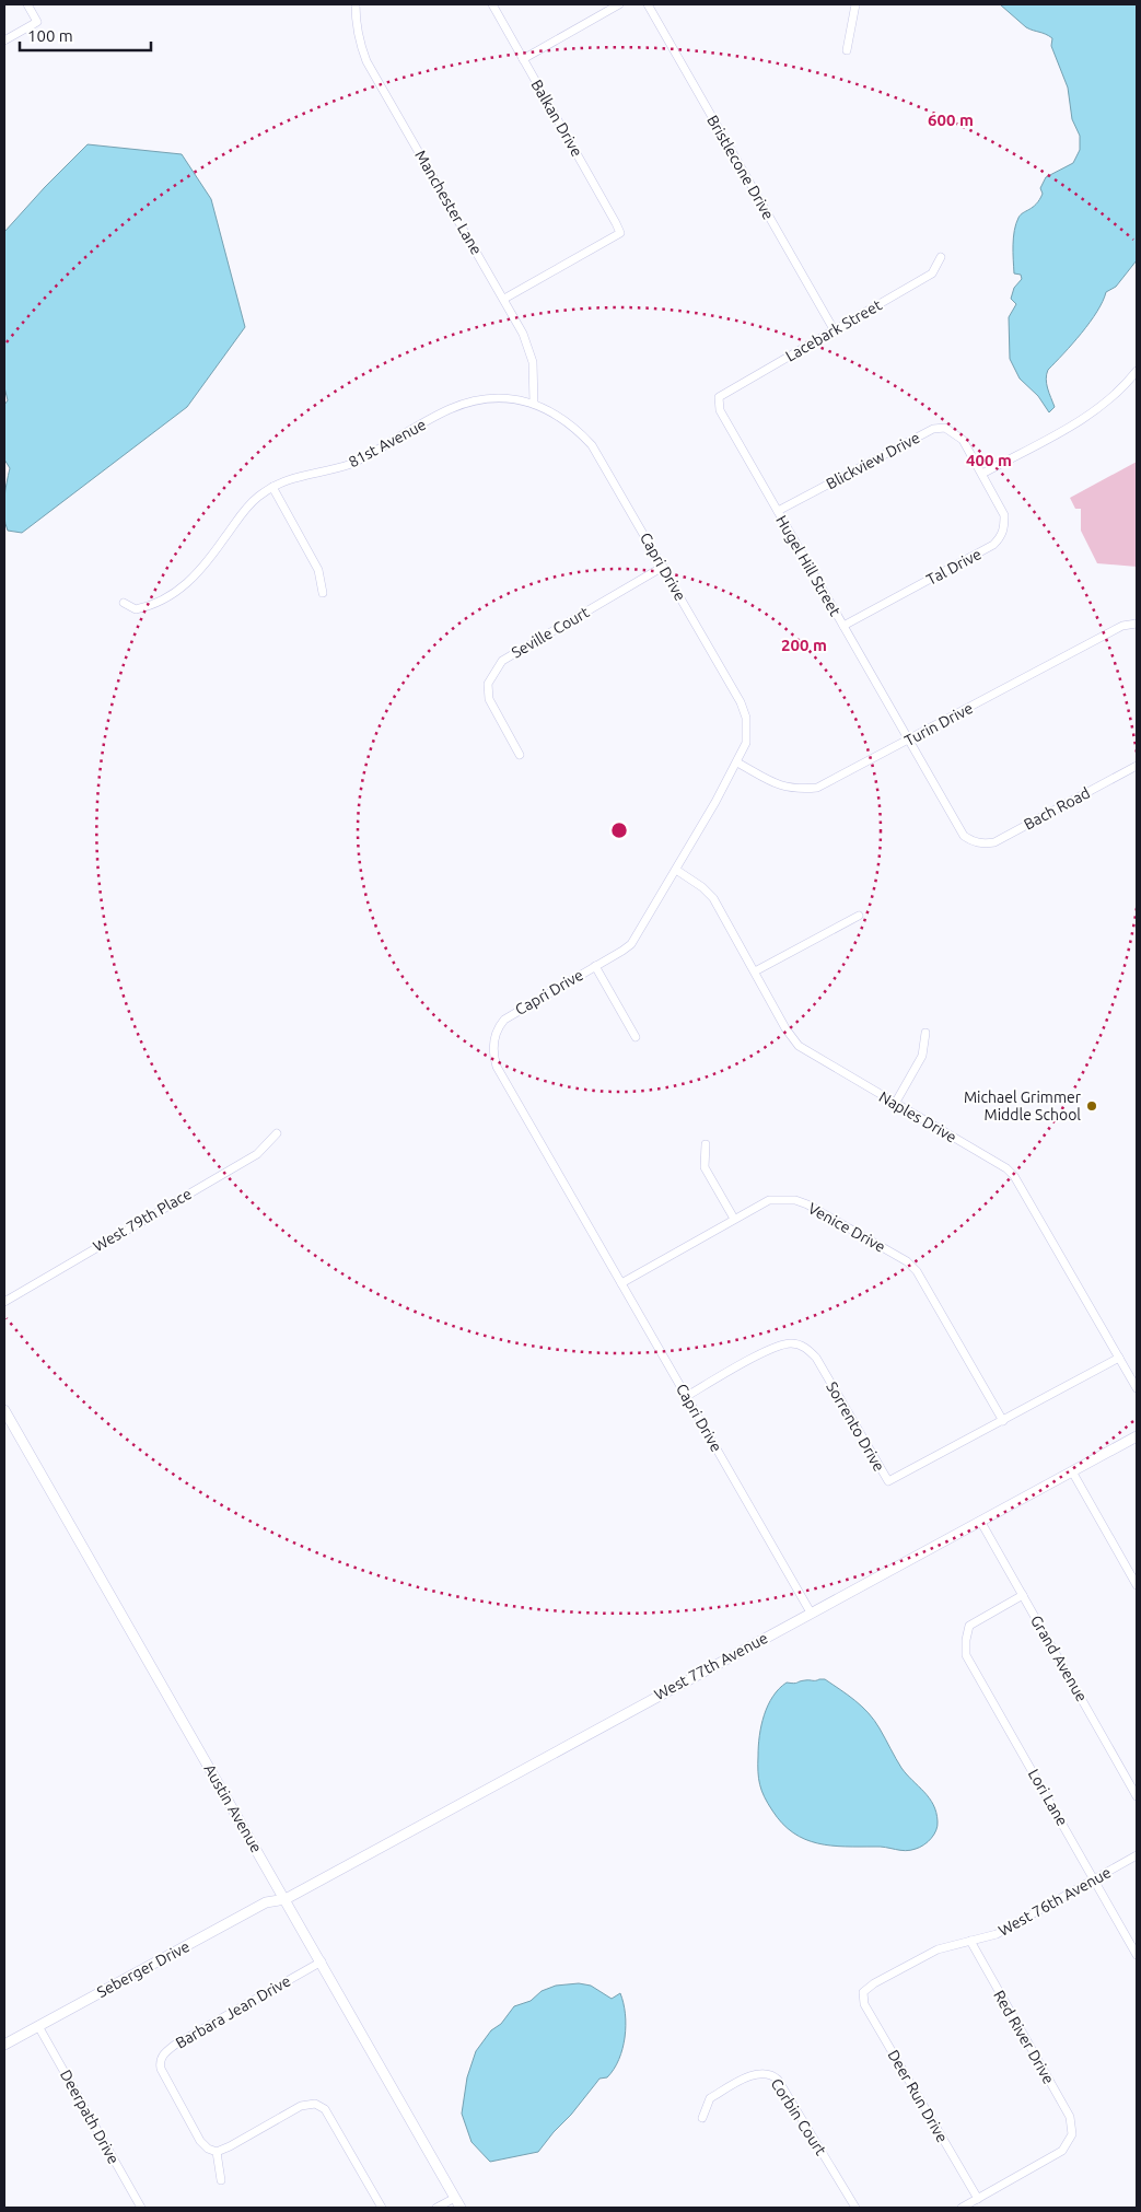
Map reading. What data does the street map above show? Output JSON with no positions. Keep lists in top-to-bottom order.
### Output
{
  "streets": {
    "street": [
      "Balkan Drive",
      "Bristlecone Drive",
      "Manchester Lane",
      "Lacebark Street",
      "81st Avenue",
      "Blickview Drive",
      "Hugel Hill Street",
      "Capri Drive",
      "Tal Drive",
      "Seville Court",
      "Turin Drive",
      "Bach Road",
      "Naples Drive",
      "West 79th Place",
      "Venice Drive",
      "Sorrento Drive",
      "Grand Avenue",
      "West 77th Avenue",
      "Lori Lane",
      "Austin Avenue",
      "West 76th Avenue",
      "Seberger Drive",
      "Barbara Jean Drive",
      "Red River Drive",
      "Deer Run Drive",
      "Deerpath Drive",
      "Corbin Court"
    ]
  },
  "crossings": [
    ["Balkan Drive", "Manchester Lane"],
    ["Bristlecone Drive", "Lacebark Street"],
    ["Manchester Lane", "81st Avenue"],
    ["Lacebark Street", "Hugel Hill Street"],
    ["81st Avenue", "Capri Drive"],
    ["Blickview Drive", "Hugel Hill Street"],
    ["Blickview Drive", "Tal Drive"],
    ["Hugel Hill Street", "Tal Drive"],
    ["Hugel Hill Street", "Turin Drive"],
    ["Hugel Hill Street", "Bach Road"],
    ["Capri Drive", "Seville Court"],
    ["Capri Drive", "Turin Drive"],
    ["Capri Drive", "Naples Drive"],
    ["Capri Drive", "Venice Drive"],
    ["Capri Drive", "Sorrento Drive"],
    ["Capri Drive", "West 77th Avenue"],
    ["Naples Drive", "Sorrento Drive"],
    ["Venice Drive", "Sorrento Drive"],
    ["Grand Avenue", "West 77th Avenue"],
    ["Grand Avenue", "Lori Lane"],
    ["West 77th Avenue", "Austin Avenue"],
    ["West 77th Avenue", "Seberger Drive"],
    ["Lori Lane", "West 76th Avenue"],
    ["Austin Avenue", "Seberger Drive"],
    ["Austin Avenue", "Barbara Jean Drive"],
    ["West 76th Avenue", "Red River Drive"],
    ["West 76th Avenue", "Deer Run Drive"],
    ["Seberger Drive", "Deerpath Drive"],
    ["Red River Drive", "Deer Run Drive"]
  ],
  "places": ["Michael Grimmer Middle School"],
  "scale_bar": "100 m",
  "rings": ["600 m", "400 m", "200 m"]
}
